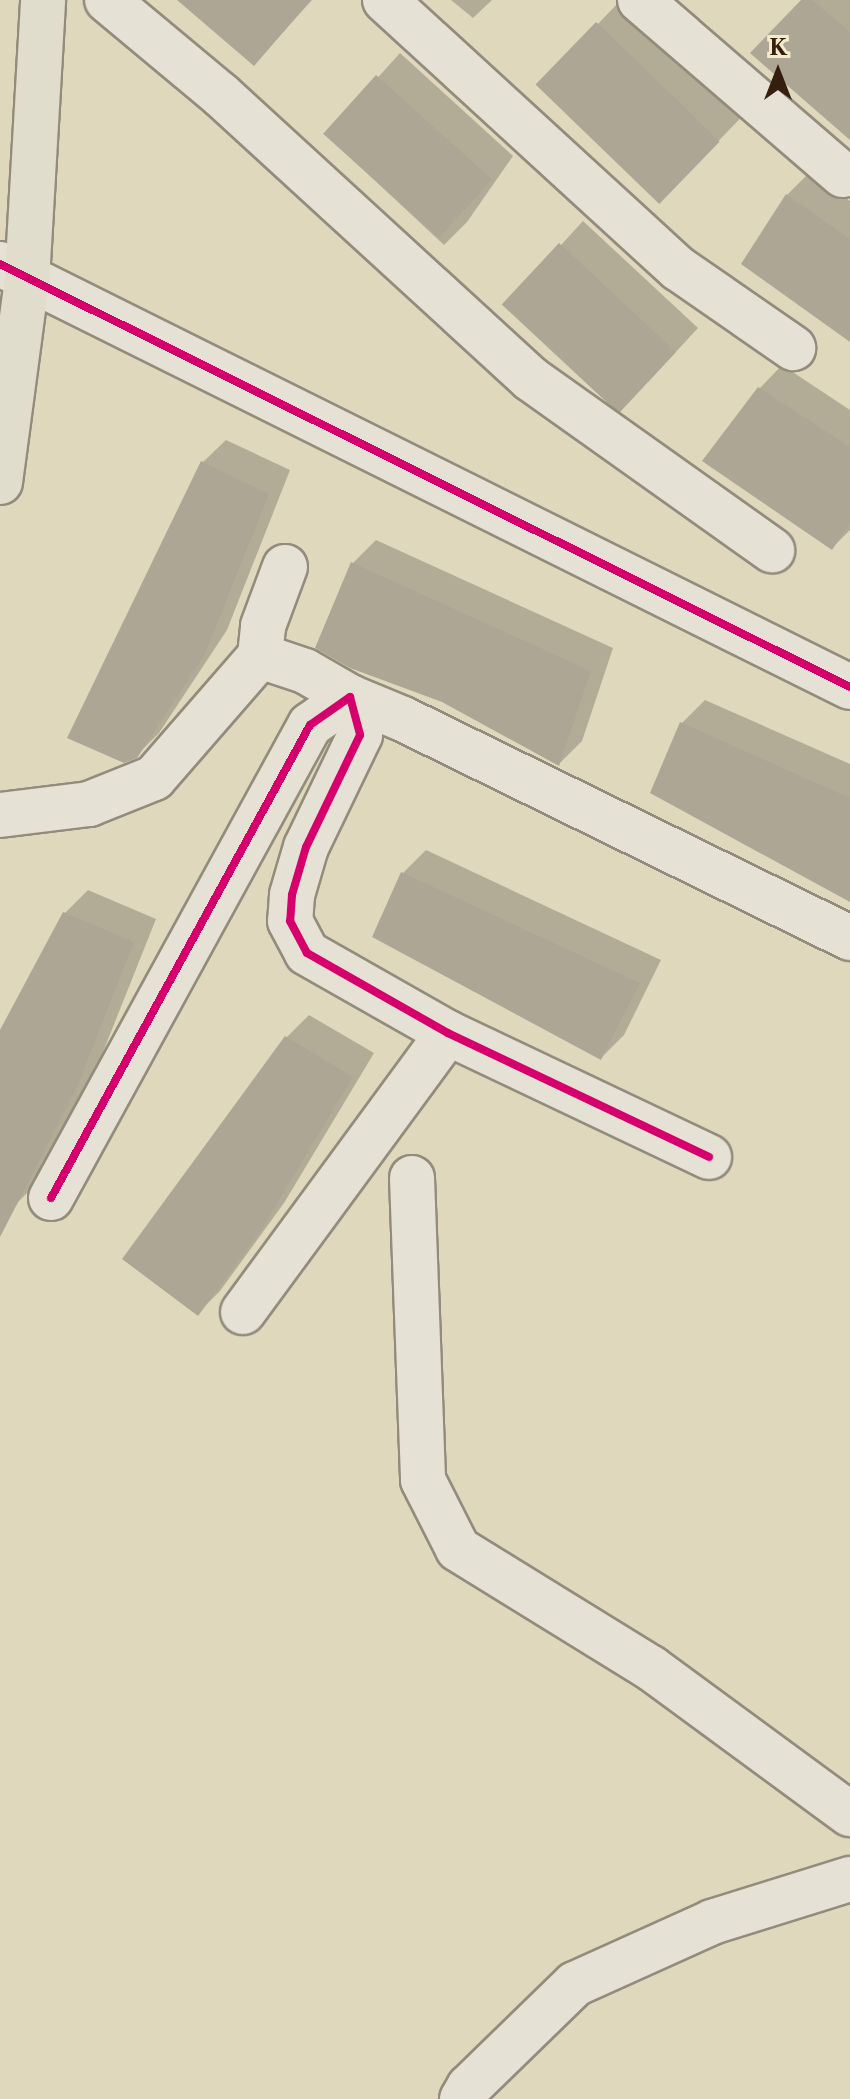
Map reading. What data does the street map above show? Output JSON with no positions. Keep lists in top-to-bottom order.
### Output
{
  "north": "top"
}
